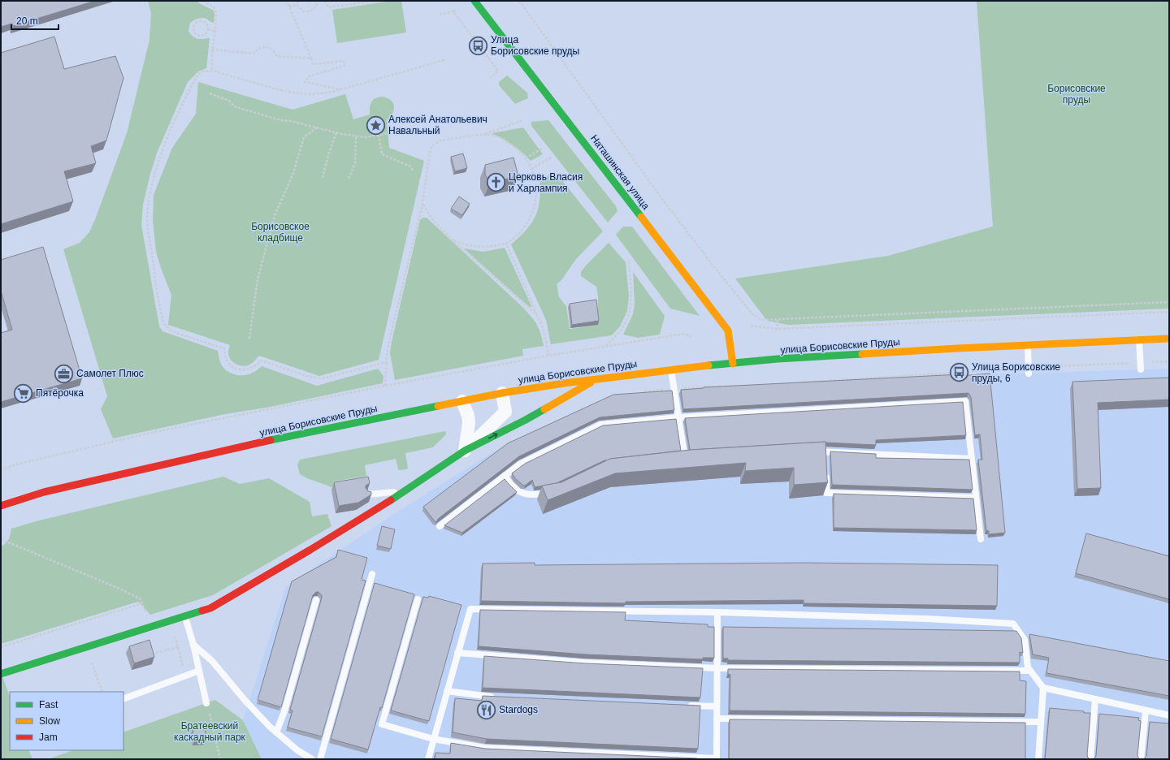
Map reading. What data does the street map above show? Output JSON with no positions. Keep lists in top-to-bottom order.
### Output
{
  "streets": {
    "main road": ["Наташинская улица", "улица Борисовские Пруды"]
  },
  "crossings": [
    ["Наташинская улица", "улица Борисовские Пруды"]
  ],
  "parks": ["Борисовские пруды", "Борисовское кладбище", "Братеевский каскадный парк"],
  "places": {
    "bus stop": ["Улица Борисовские пруды", "Улица Борисовские пруды, 6"],
    "place": ["Алексей Анатольевич Навальный"],
    "church": ["Церковь Власия и Харлампия"],
    "office": ["Самолет Плюс"],
    "supermarket": ["Пятёрочка"],
    "restaurant": ["Stardogs"]
  },
  "legend": ["Fast", "Slow", "Jam"],
  "scale_bar": "20 m"
}
